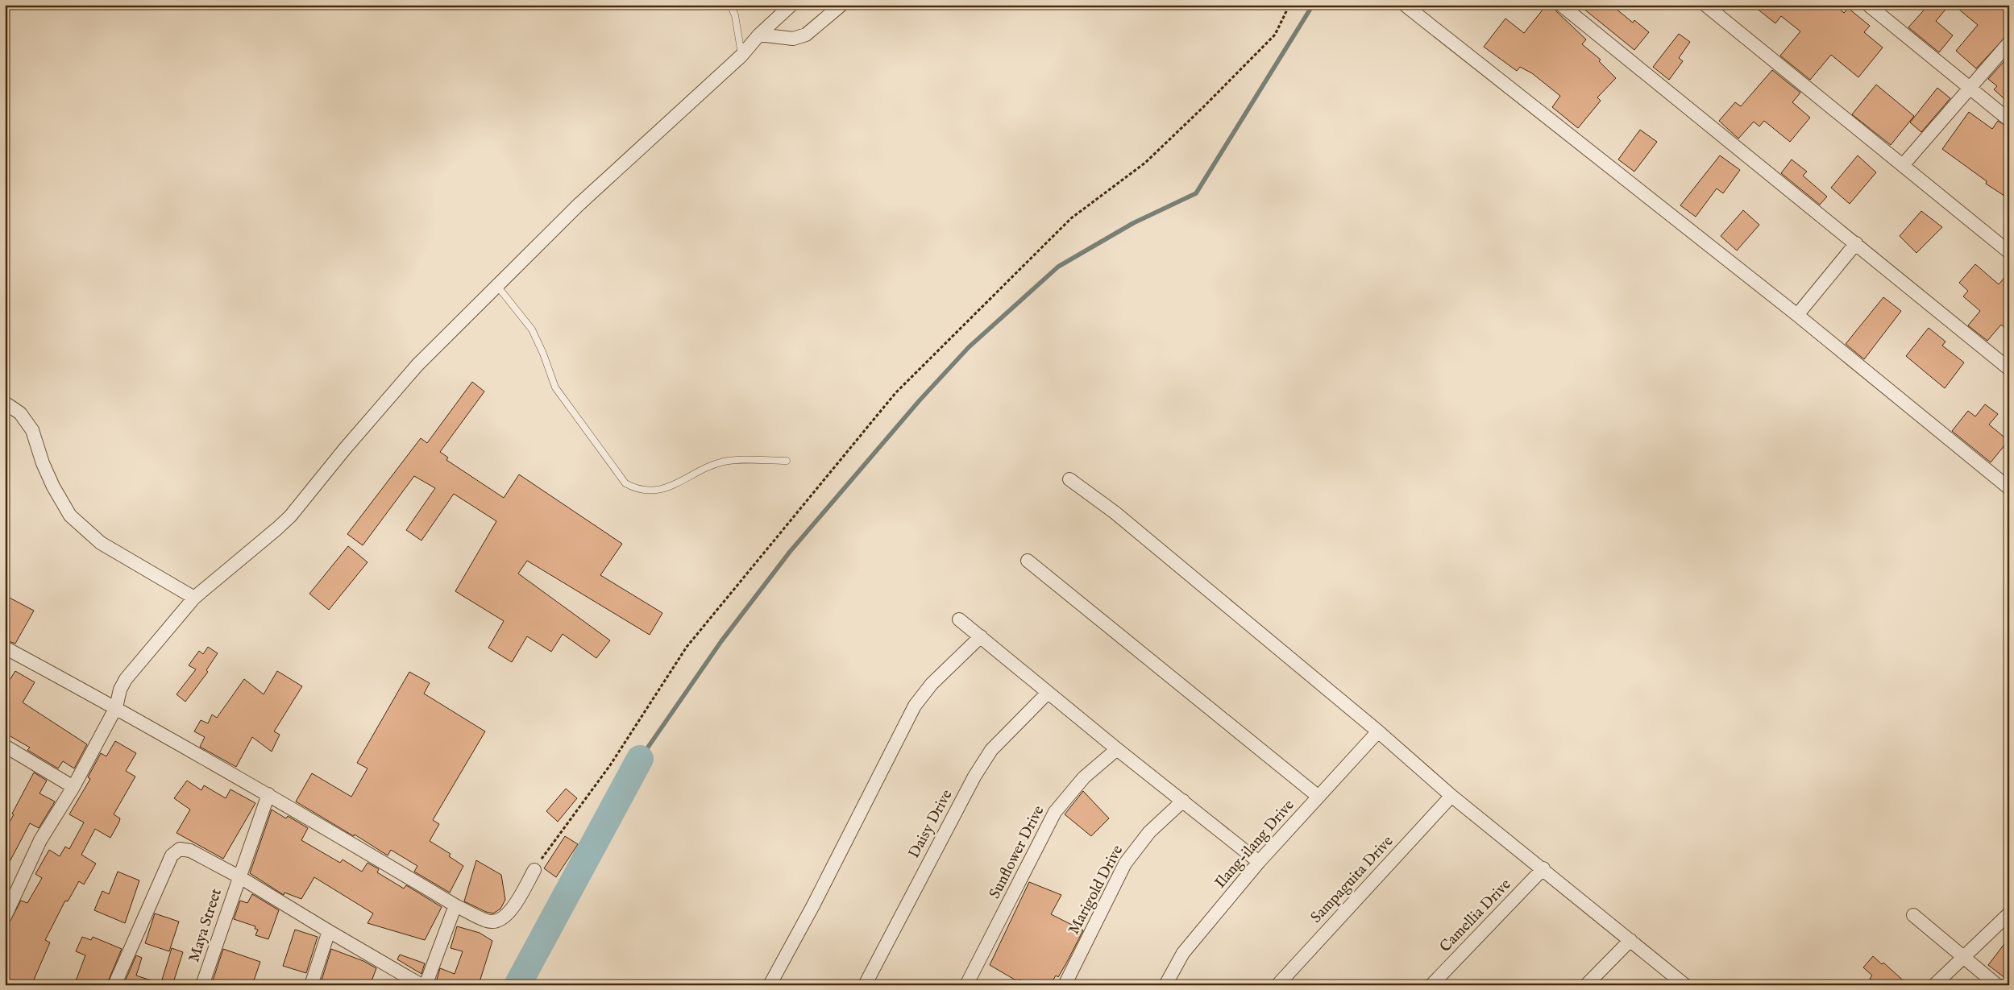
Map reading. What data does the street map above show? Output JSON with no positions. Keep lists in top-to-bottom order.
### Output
{
  "streets": {
    "street": [
      "Daisy Drive",
      "Ilang-ilang Drive",
      "Sunflower Drive",
      "Sampaguita Drive",
      "Marigold Drive",
      "Camellia Drive",
      "Maya Street"
    ]
  }
}
